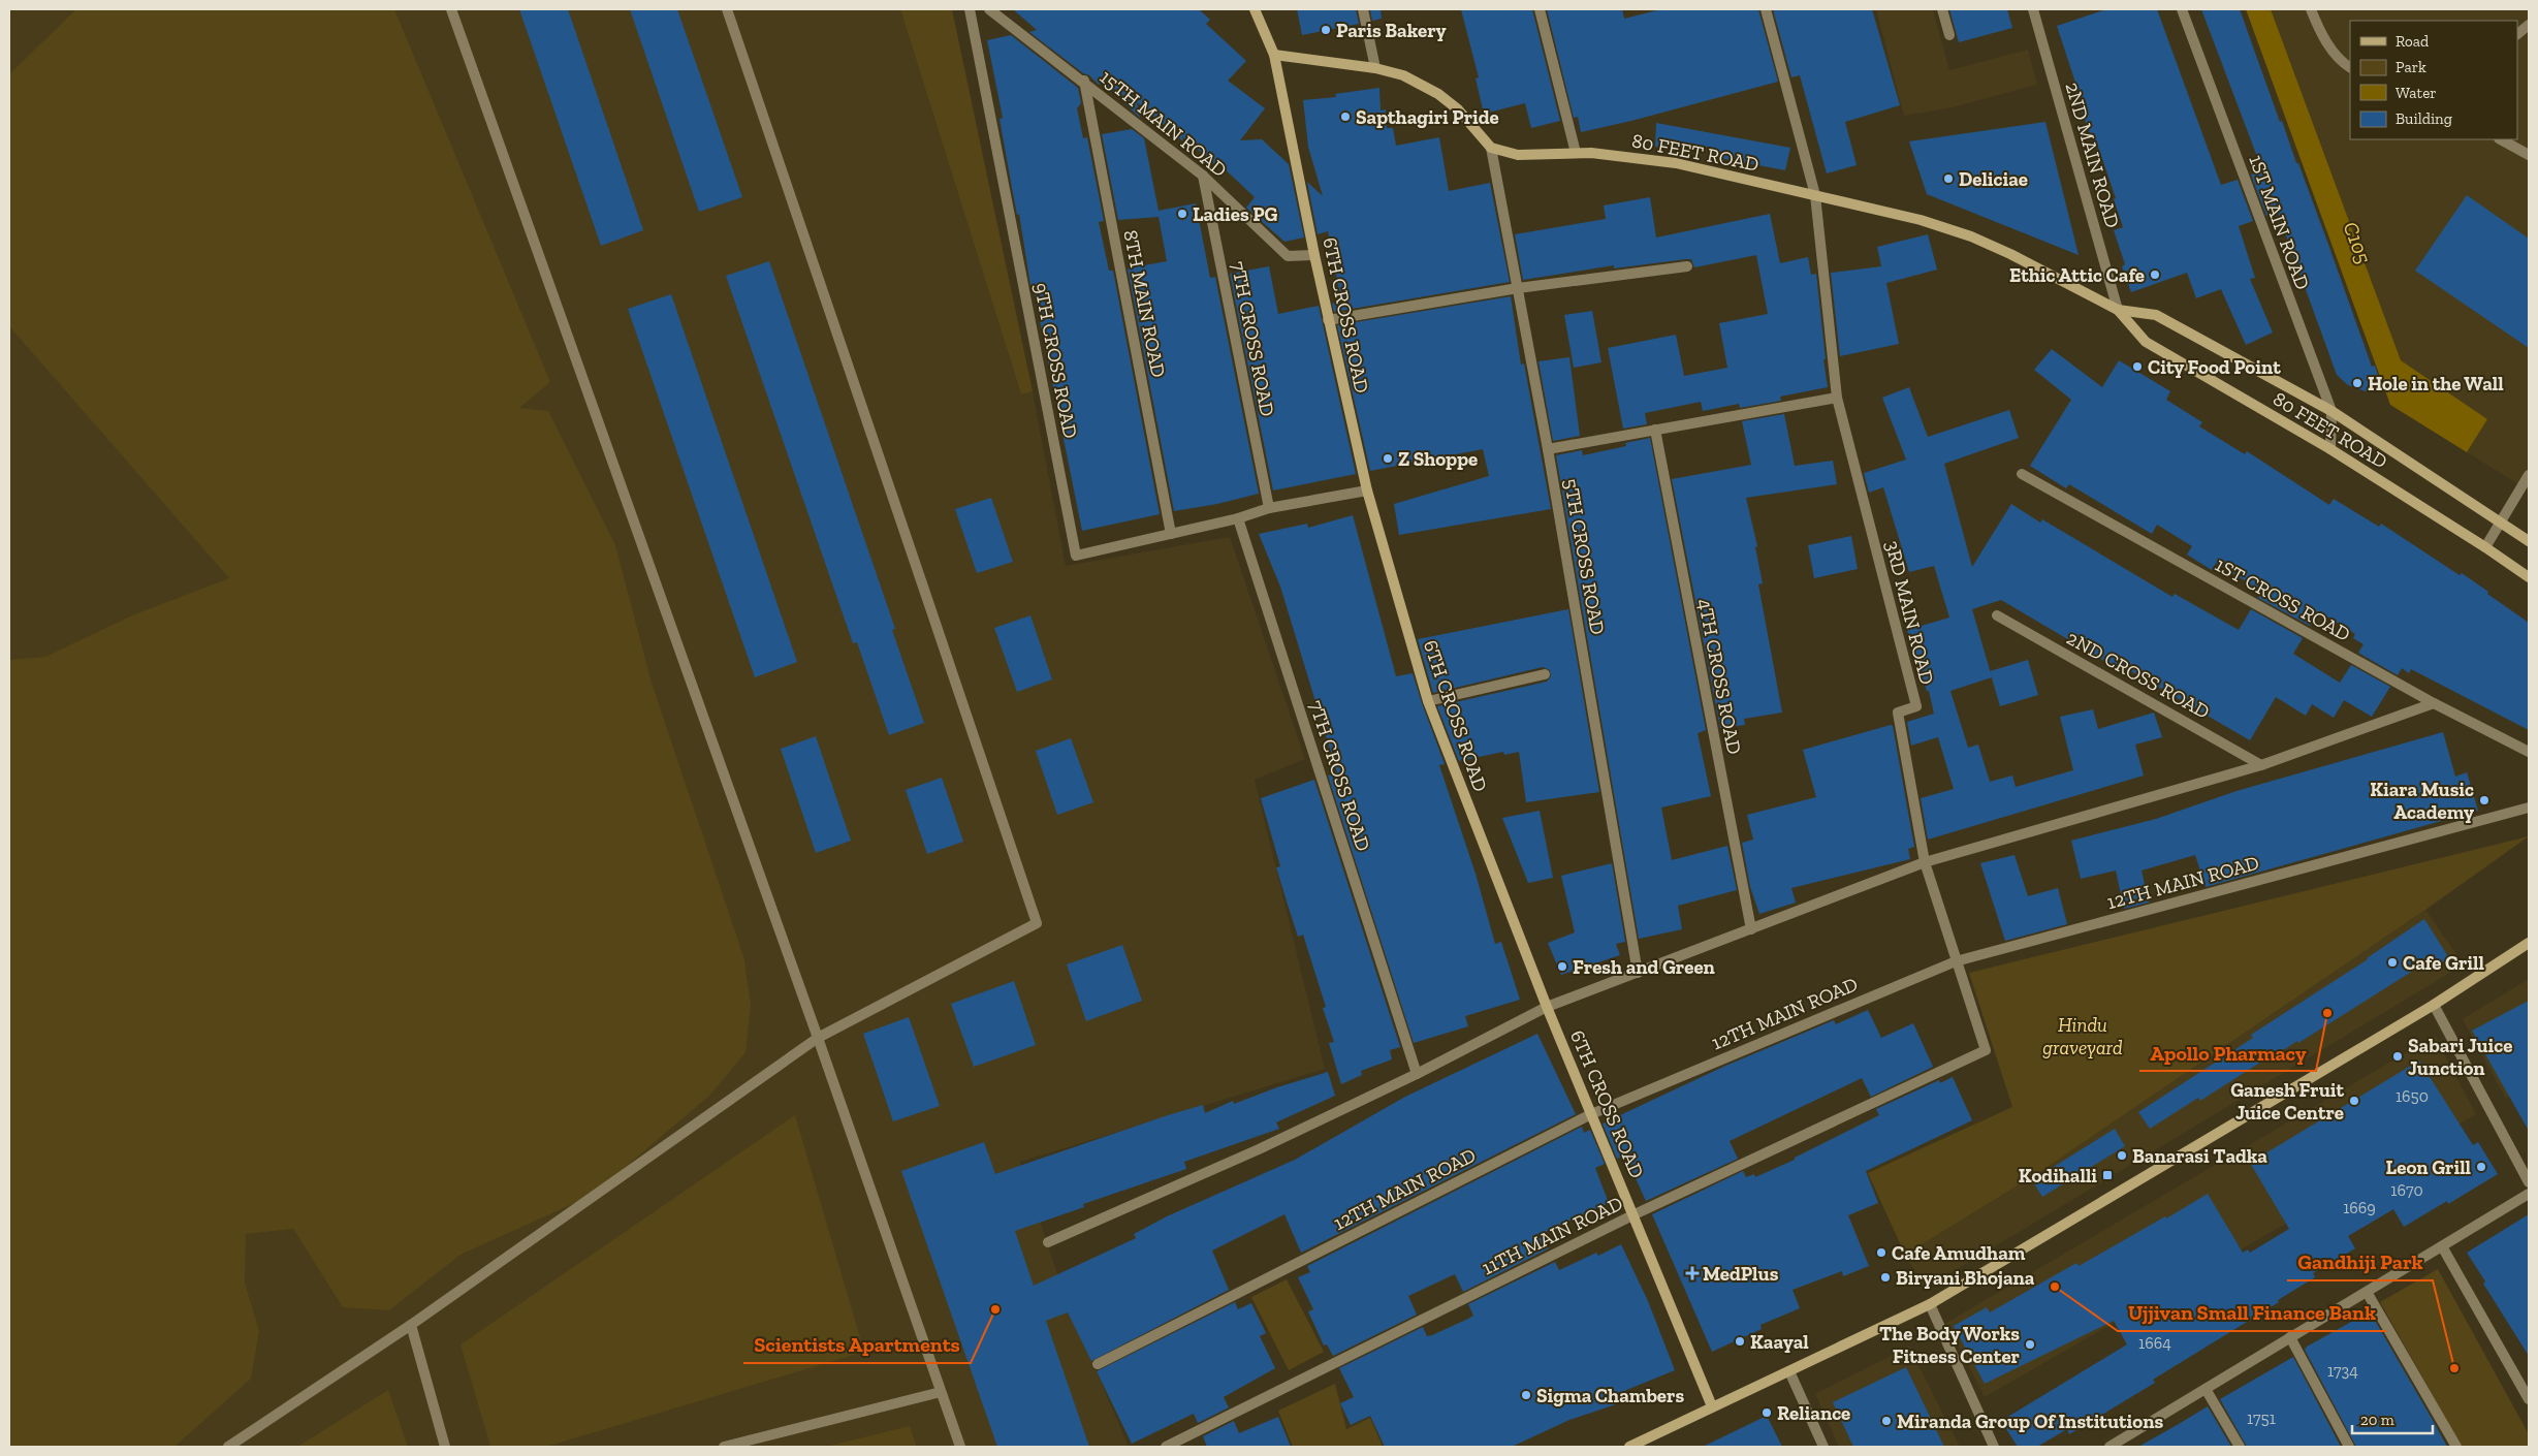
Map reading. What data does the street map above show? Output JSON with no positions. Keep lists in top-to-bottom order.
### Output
{
  "streets": {
    "street": [
      "15TH MAIN ROAD",
      "80 FEET ROAD",
      "2ND MAIN ROAD",
      "1ST MAIN ROAD",
      "8TH MAIN ROAD",
      "6TH CROSS ROAD",
      "7TH CROSS ROAD",
      "9TH CROSS ROAD",
      "5TH CROSS ROAD",
      "1ST CROSS ROAD",
      "3RD MAIN ROAD",
      "2ND CROSS ROAD",
      "4TH CROSS ROAD",
      "12TH MAIN ROAD",
      "11TH MAIN ROAD"
    ]
  },
  "crossings": [
    ["15TH MAIN ROAD", "8TH MAIN ROAD"],
    ["15TH MAIN ROAD", "6TH CROSS ROAD"],
    ["15TH MAIN ROAD", "7TH CROSS ROAD"],
    ["80 FEET ROAD", "2ND MAIN ROAD"],
    ["80 FEET ROAD", "1ST MAIN ROAD"],
    ["80 FEET ROAD", "5TH CROSS ROAD"],
    ["80 FEET ROAD", "3RD MAIN ROAD"],
    ["8TH MAIN ROAD", "9TH CROSS ROAD"],
    ["6TH CROSS ROAD", "12TH MAIN ROAD"],
    ["6TH CROSS ROAD", "11TH MAIN ROAD"],
    ["7TH CROSS ROAD", "9TH CROSS ROAD"],
    ["3RD MAIN ROAD", "12TH MAIN ROAD"],
    ["3RD MAIN ROAD", "11TH MAIN ROAD"]
  ],
  "water": ["C105"],
  "parks": ["Hindu graveyard"],
  "places": {
    "other": [
      "Paris Bakery",
      "Sapthagiri Pride",
      "Deliciae",
      "Ladies PG",
      "Ethic Attic Cafe",
      "City Food Point",
      "Hole in the Wall",
      "Z Shoppe",
      "Kiara Music Academy",
      "Cafe Grill",
      "Fresh and Green",
      "Apollo Pharmacy",
      "Sabari Juice Junction",
      "Ganesh Fruit Juice Centre",
      "Banarasi Tadka",
      "Leon Grill",
      "Cafe Amudham",
      "Biryani Bhojana",
      "Ujjivan Small Finance Bank",
      "Scientists Apartments",
      "Kaayal",
      "The Body Works Fitness Center",
      "Gandhiji Park",
      "Sigma Chambers",
      "Reliance",
      "Miranda Group Of Institutions"
    ],
    "transit": ["Kodihalli"],
    "health": ["MedPlus"]
  },
  "house_numbers": [
    "1650",
    "1670",
    "1669",
    "1664",
    "1734",
    "1751"
  ],
  "legend": [
    "Road",
    "Park",
    "Water",
    "Building"
  ],
  "scale_bar": "20 m"
}
